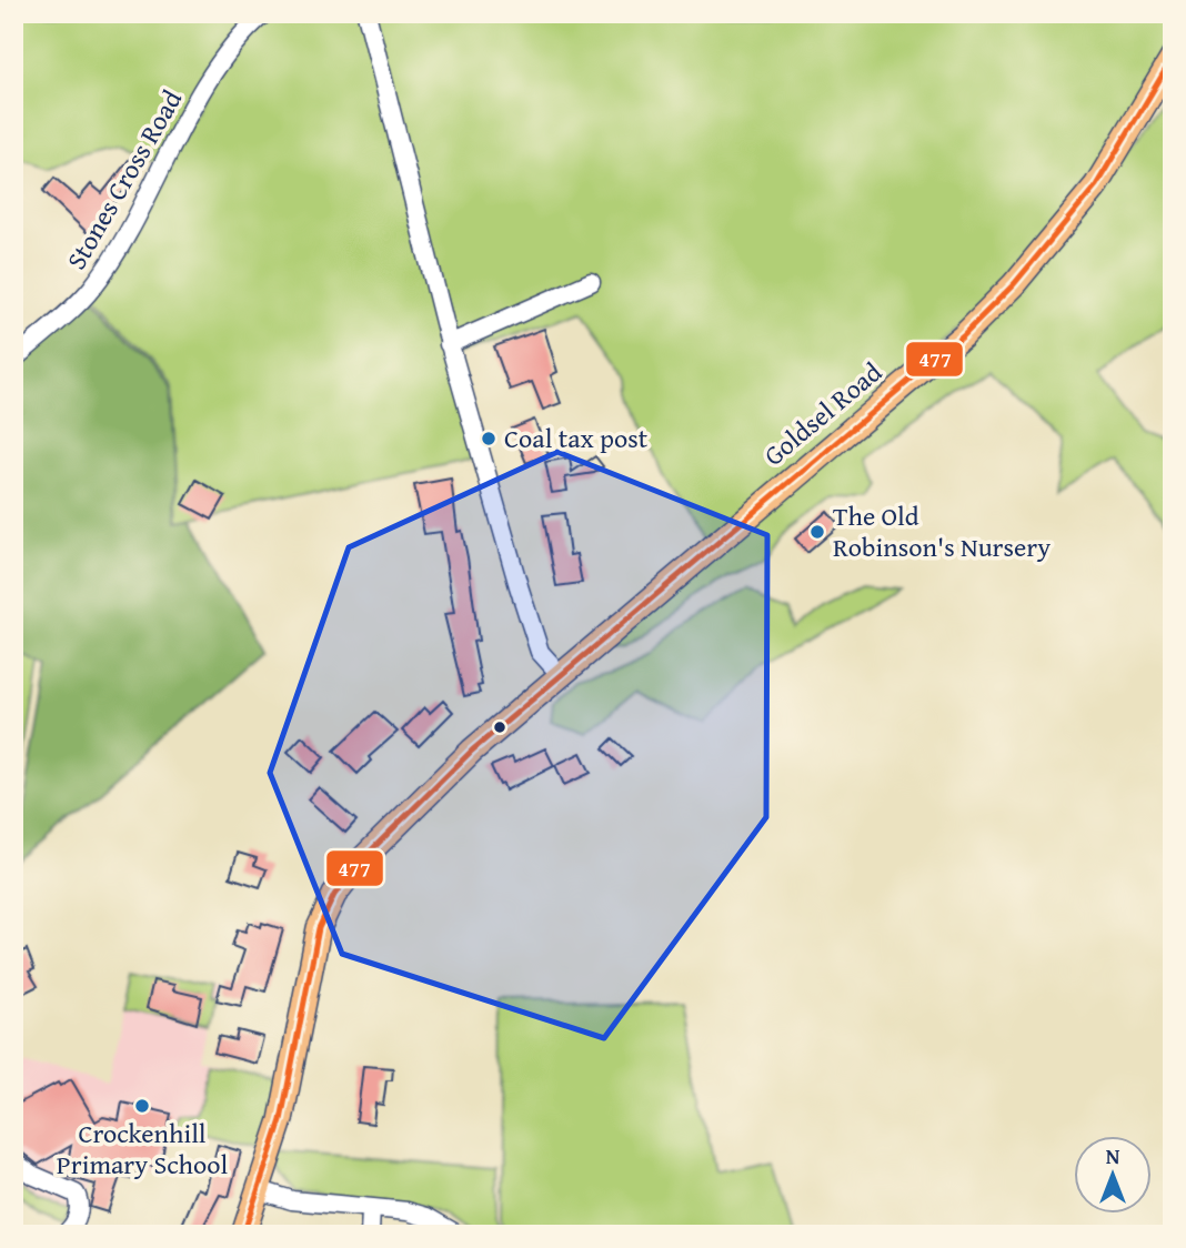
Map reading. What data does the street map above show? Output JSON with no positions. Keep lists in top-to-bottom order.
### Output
{
  "streets": {
    "main road": ["Goldsel Road"],
    "street": ["Stones Cross Road"]
  },
  "places": ["Coal tax post", "The Old Robinson's Nursery", "Crockenhill Primary School"],
  "lines": ["transit line 477"],
  "north": "top"
}
